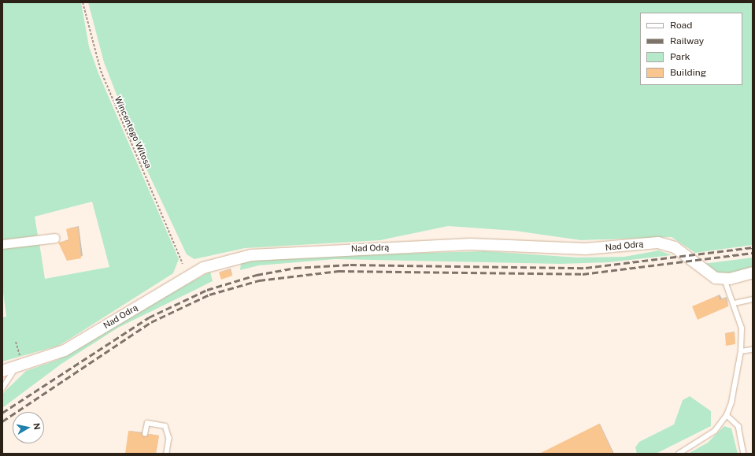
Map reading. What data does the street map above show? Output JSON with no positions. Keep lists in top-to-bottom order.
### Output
{
  "streets": {
    "street": ["Nad Odrą"],
    "path": ["Wincentego Witosa"]
  },
  "legend": [
    "Road",
    "Railway",
    "Park",
    "Building"
  ],
  "north": "right"
}
